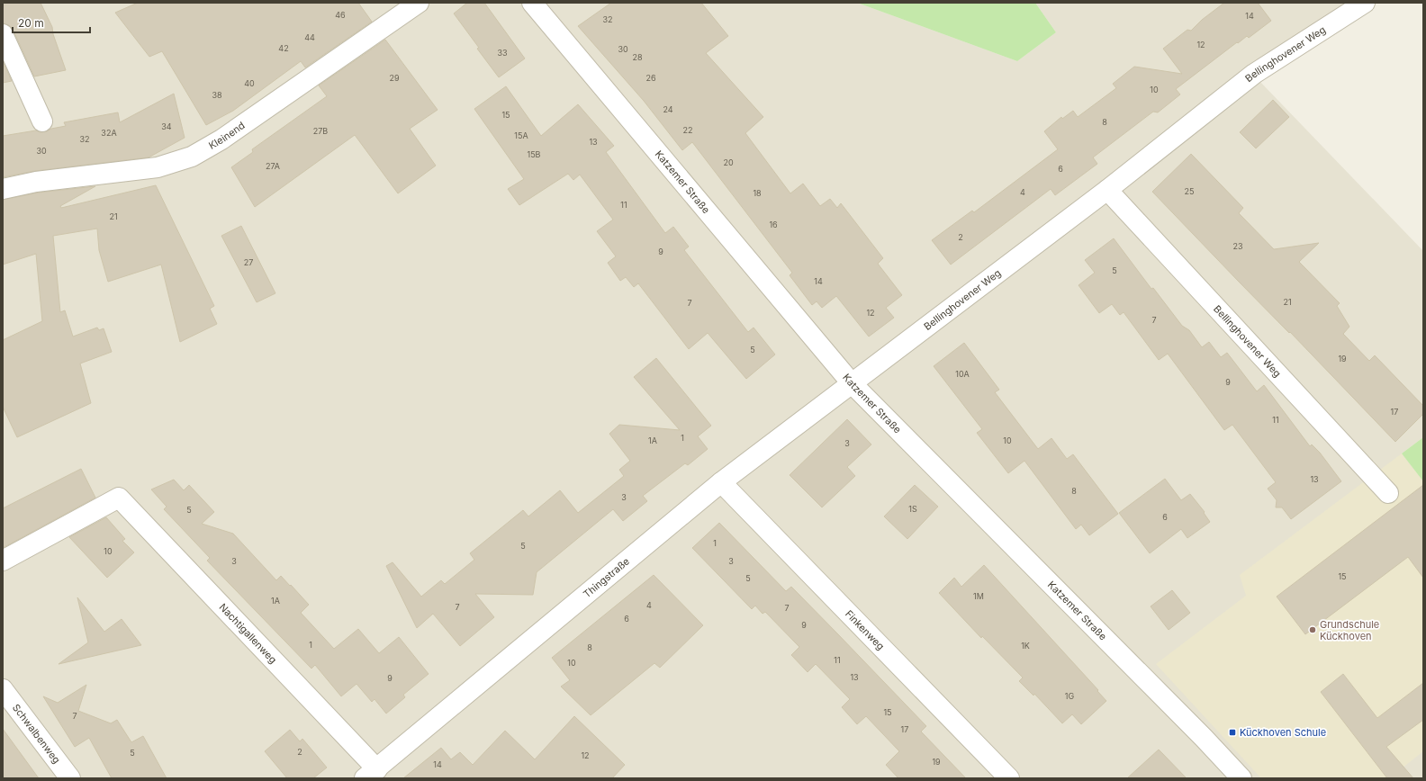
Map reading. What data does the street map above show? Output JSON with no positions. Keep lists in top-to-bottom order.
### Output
{
  "streets": {
    "street": [
      "Bellinghovener Weg",
      "Kleinend",
      "Katzemer Straße",
      "Thingstraße",
      "Finkenweg",
      "Nachtigallenweg",
      "Schwalbenweg"
    ]
  },
  "crossings": [
    ["Bellinghovener Weg", "Katzemer Straße"],
    ["Bellinghovener Weg", "Thingstraße"],
    ["Katzemer Straße", "Thingstraße"],
    ["Thingstraße", "Finkenweg"],
    ["Thingstraße", "Nachtigallenweg"]
  ],
  "places": {
    "other": ["Grundschule Kückhoven"],
    "transit": ["Kückhoven Schule"]
  },
  "house_numbers": [
    "46",
    "14",
    "32",
    "44",
    "12",
    "42",
    "30",
    "33",
    "28",
    "29",
    "26",
    "40",
    "10",
    "38",
    "24",
    "15",
    "8",
    "34",
    "22",
    "27B",
    "32A",
    "15A",
    "32",
    "13",
    "30",
    "15B",
    "20",
    "27A",
    "6",
    "25",
    "4",
    "18",
    "11",
    "21",
    "16",
    "2",
    "23",
    "9",
    "27",
    "5",
    "14",
    "21",
    "7",
    "12",
    "7",
    "5",
    "19",
    "10A",
    "9",
    "17",
    "11",
    "1",
    "1A",
    "10",
    "3",
    "13",
    "8",
    "3",
    "1S",
    "5",
    "6",
    "1",
    "5",
    "10",
    "3",
    "3",
    "15",
    "5",
    "1M",
    "1A",
    "4",
    "7",
    "7",
    "6",
    "9",
    "1",
    "1K",
    "8",
    "11",
    "10",
    "13",
    "9",
    "1G",
    "15",
    "7",
    "17",
    "2",
    "5",
    "12",
    "19",
    "14"
  ],
  "scale_bar": "20 m"
}
